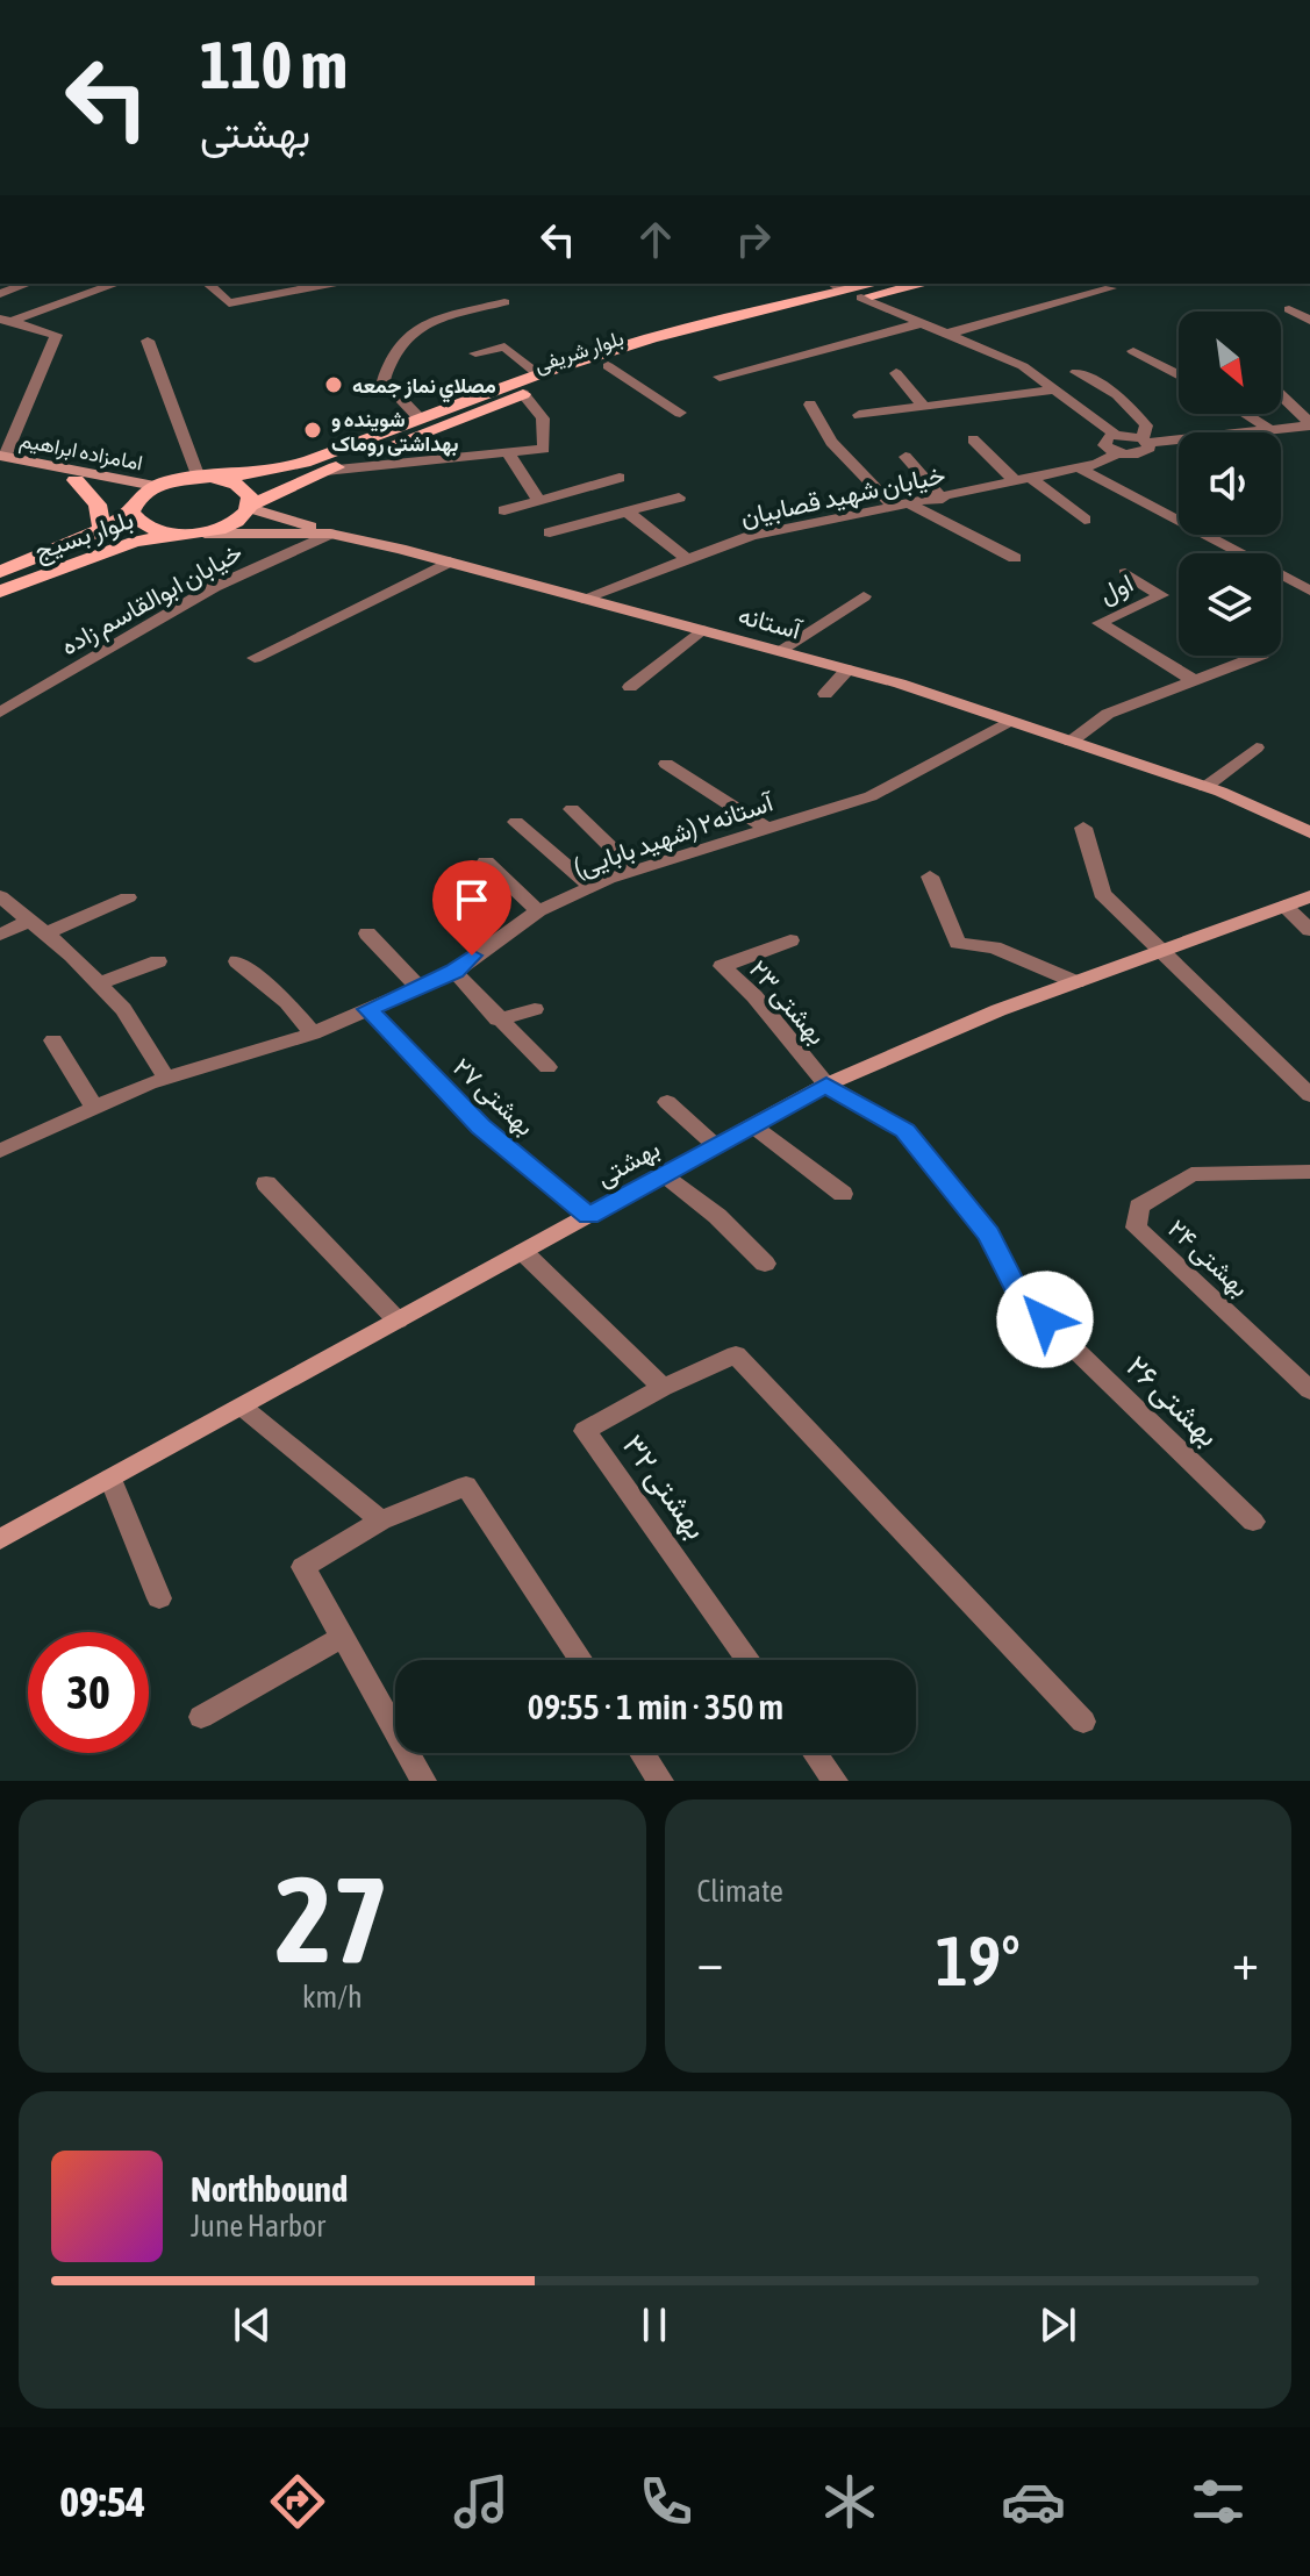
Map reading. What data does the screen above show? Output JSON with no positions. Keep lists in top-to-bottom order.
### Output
{
  "streets": {
    "main road": [
      "بلوار شریفی",
      "امامزاده ابراهیم",
      "بلوار بسیج",
      "آستانه",
      "بهشتی"
    ],
    "street": [
      "خیابان شهید قصابیان",
      "اول",
      "خیابان ابوالقاسم زاده",
      "آستانه۲ (شهید بابایی)",
      "بهشتی ۲۳",
      "بهشتی ۲۷",
      "بهشتی ۲۴",
      "بهشتی ۲۶",
      "بهشتی ۳۲"
    ]
  },
  "crossings": [
    ["بلوار شریفی", "بلوار بسیج"],
    ["امامزاده ابراهیم", "بلوار بسیج"],
    ["خیابان شهید قصابیان", "آستانه"],
    ["بلوار بسیج", "آستانه"],
    ["خیابان ابوالقاسم زاده", "آستانه"],
    ["آستانه", "آستانه۲ (شهید بابایی)"],
    ["آستانه۲ (شهید بابایی)", "بهشتی ۲۷"],
    ["بهشتی ۲۳", "بهشتی"],
    ["بهشتی ۲۳", "بهشتی ۲۶"],
    ["بهشتی ۲۷", "بهشتی"],
    ["بهشتی", "بهشتی ۲۶"]
  ],
  "places": ["مصلاي نماز جمعه", "شوینده و بهداشتی روماک"],
  "north": "bottom right",
  "page": {
    "turn": ["110 m", "بهشتی"],
    "limit": "30",
    "trip": "09:55 · 1 min · 350 m",
    "tile": [
      ["27", "km/h"],
      "Climate"
    ],
    "heat": ["−", "19°", "+"],
    "song": ["Northbound", "June Harbor"],
    "tabs": "09:54"
  }
}
